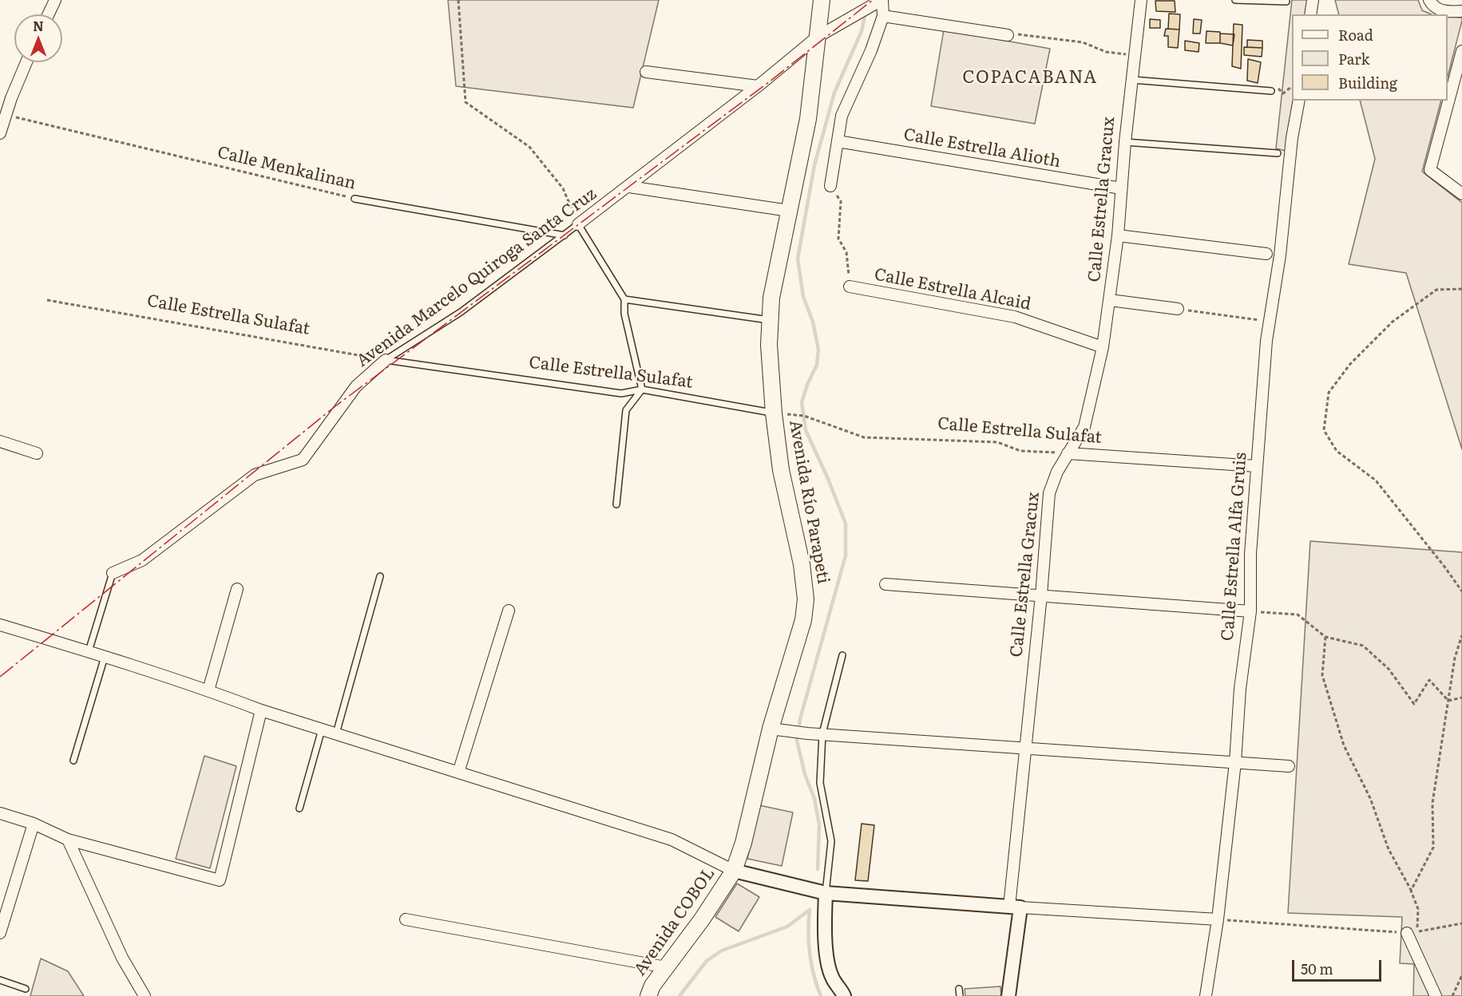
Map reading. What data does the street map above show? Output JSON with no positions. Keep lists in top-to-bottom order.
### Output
{
  "streets": {
    "main road": ["Avenida Río Parapeti", "Avenida COBOL"],
    "street": [
      "Calle Estrella Alioth",
      "Calle Estrella Gracux",
      "Avenida Marcelo Quiroga Santa Cruz",
      "Calle Estrella Alcaid",
      "Calle Estrella Sulafat",
      "Calle Estrella Alfa Gruis"
    ],
    "lane": ["Calle Menkalinan"]
  },
  "crossings": [
    ["Calle Estrella Alioth", "Calle Estrella Gracux"],
    ["Calle Menkalinan", "Avenida Marcelo Quiroga Santa Cruz"],
    ["Calle Estrella Gracux", "Calle Estrella Alcaid"],
    ["Calle Estrella Gracux", "Calle Estrella Sulafat"],
    ["Avenida Marcelo Quiroga Santa Cruz", "Calle Estrella Sulafat"],
    ["Avenida Marcelo Quiroga Santa Cruz", "Avenida Río Parapeti"],
    ["Calle Estrella Sulafat", "Avenida Río Parapeti"],
    ["Calle Estrella Sulafat", "Calle Estrella Alfa Gruis"],
    ["Avenida Río Parapeti", "Avenida COBOL"]
  ],
  "districts": ["COPACABANA"],
  "legend": ["Road", "Park", "Building"],
  "scale_bar": "50 m",
  "north": "top"
}
